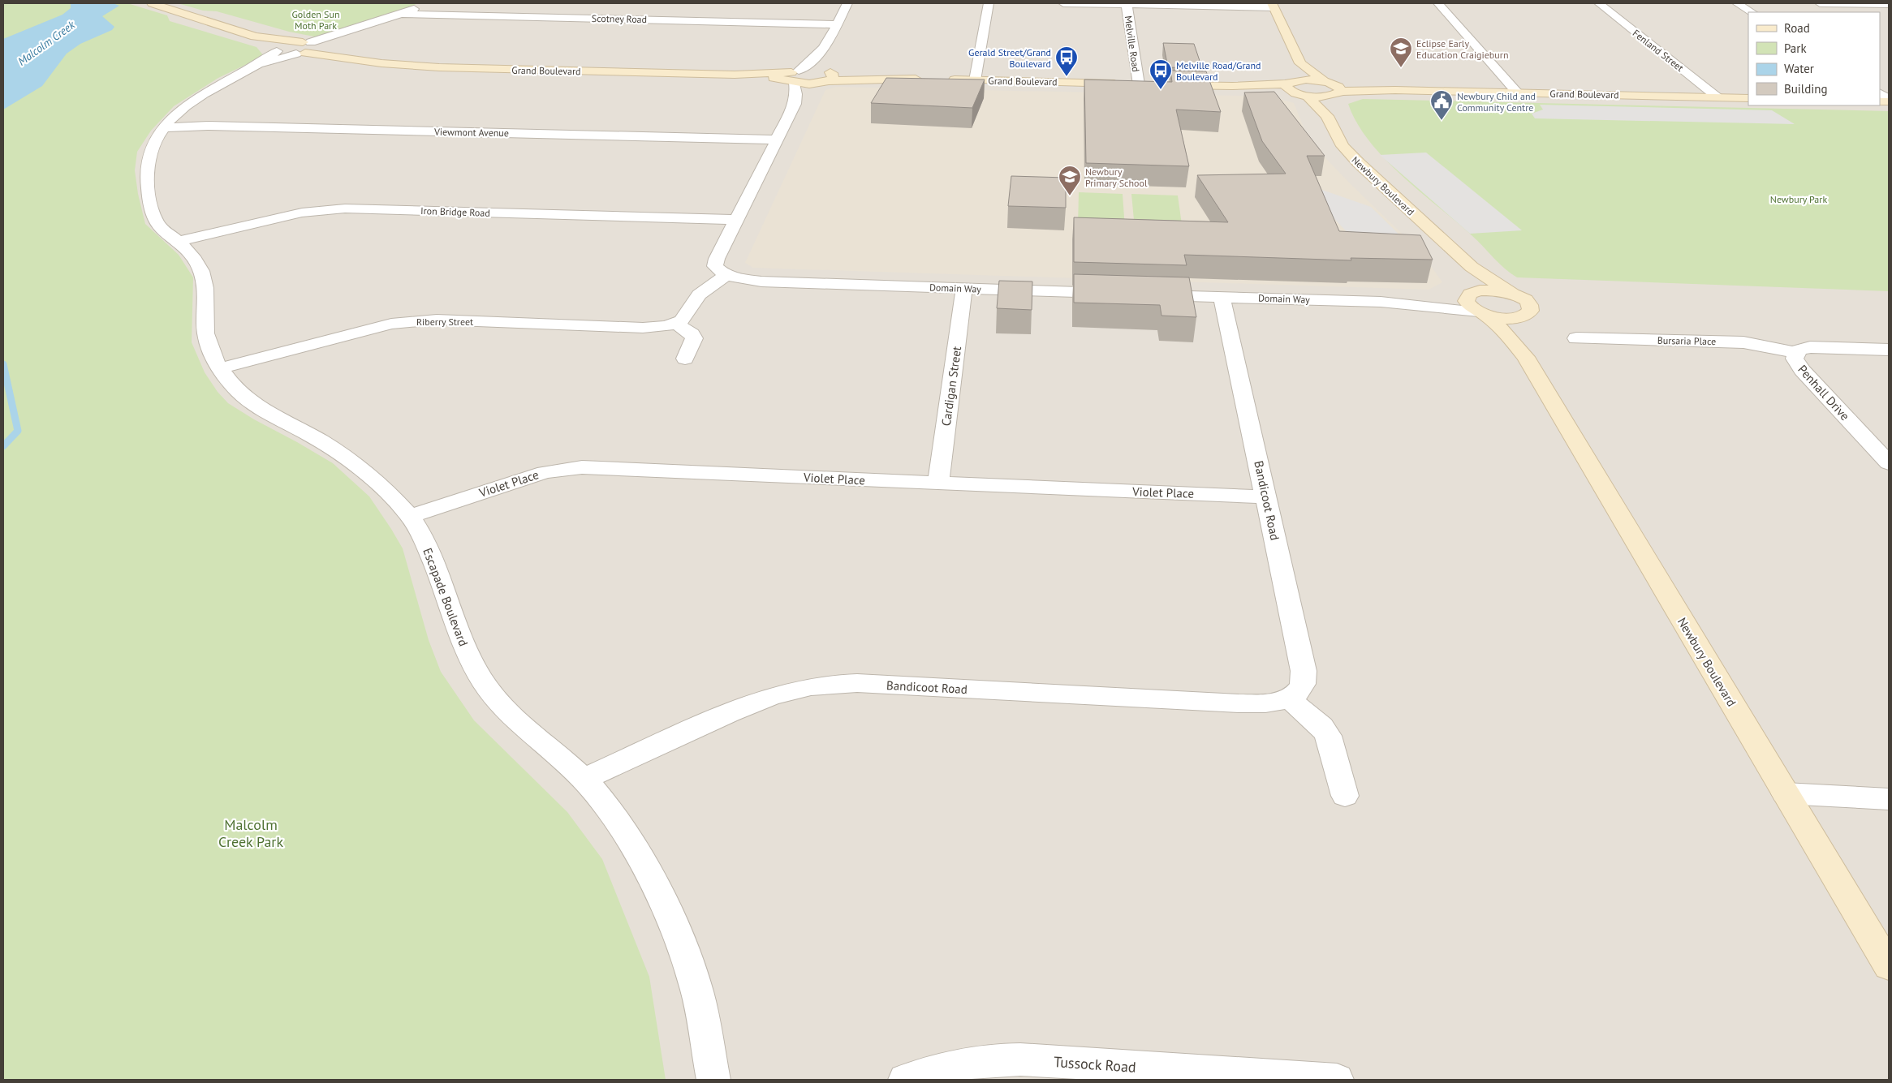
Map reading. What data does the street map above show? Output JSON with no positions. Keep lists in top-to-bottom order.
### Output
{
  "streets": {
    "street": [
      "Scotney Road",
      "Melville Road",
      "Fenland Street",
      "Grand Boulevard",
      "Viewmont Avenue",
      "Newbury Boulevard",
      "Iron Bridge Road",
      "Domain Way",
      "Riberry Street",
      "Bursaria Place",
      "Cardigan Street",
      "Penhall Drive",
      "Violet Place",
      "Bandicoot Road",
      "Escapade Boulevard",
      "Tussock Road"
    ]
  },
  "crossings": [
    ["Scotney Road", "Escapade Boulevard"],
    ["Melville Road", "Grand Boulevard"],
    ["Fenland Street", "Grand Boulevard"],
    ["Grand Boulevard", "Escapade Boulevard"],
    ["Viewmont Avenue", "Escapade Boulevard"],
    ["Newbury Boulevard", "Domain Way"],
    ["Iron Bridge Road", "Escapade Boulevard"],
    ["Domain Way", "Cardigan Street"],
    ["Domain Way", "Bandicoot Road"],
    ["Riberry Street", "Escapade Boulevard"],
    ["Bursaria Place", "Penhall Drive"],
    ["Cardigan Street", "Violet Place"],
    ["Violet Place", "Bandicoot Road"],
    ["Violet Place", "Escapade Boulevard"],
    ["Bandicoot Road", "Escapade Boulevard"]
  ],
  "water": ["Malcolm Creek"],
  "parks": ["Golden Sun Moth Park", "Newbury Park", "Malcolm Creek Park"],
  "places": {
    "school or university": ["Eclipse Early Education Craigieburn", "Newbury Primary School"],
    "bus stop": ["Gerald Street/Grand Boulevard", "Melville Road/Grand Boulevard"],
    "public building": ["Newbury Child and Community Centre"]
  },
  "legend": [
    "Road",
    "Park",
    "Water",
    "Building"
  ]
}
